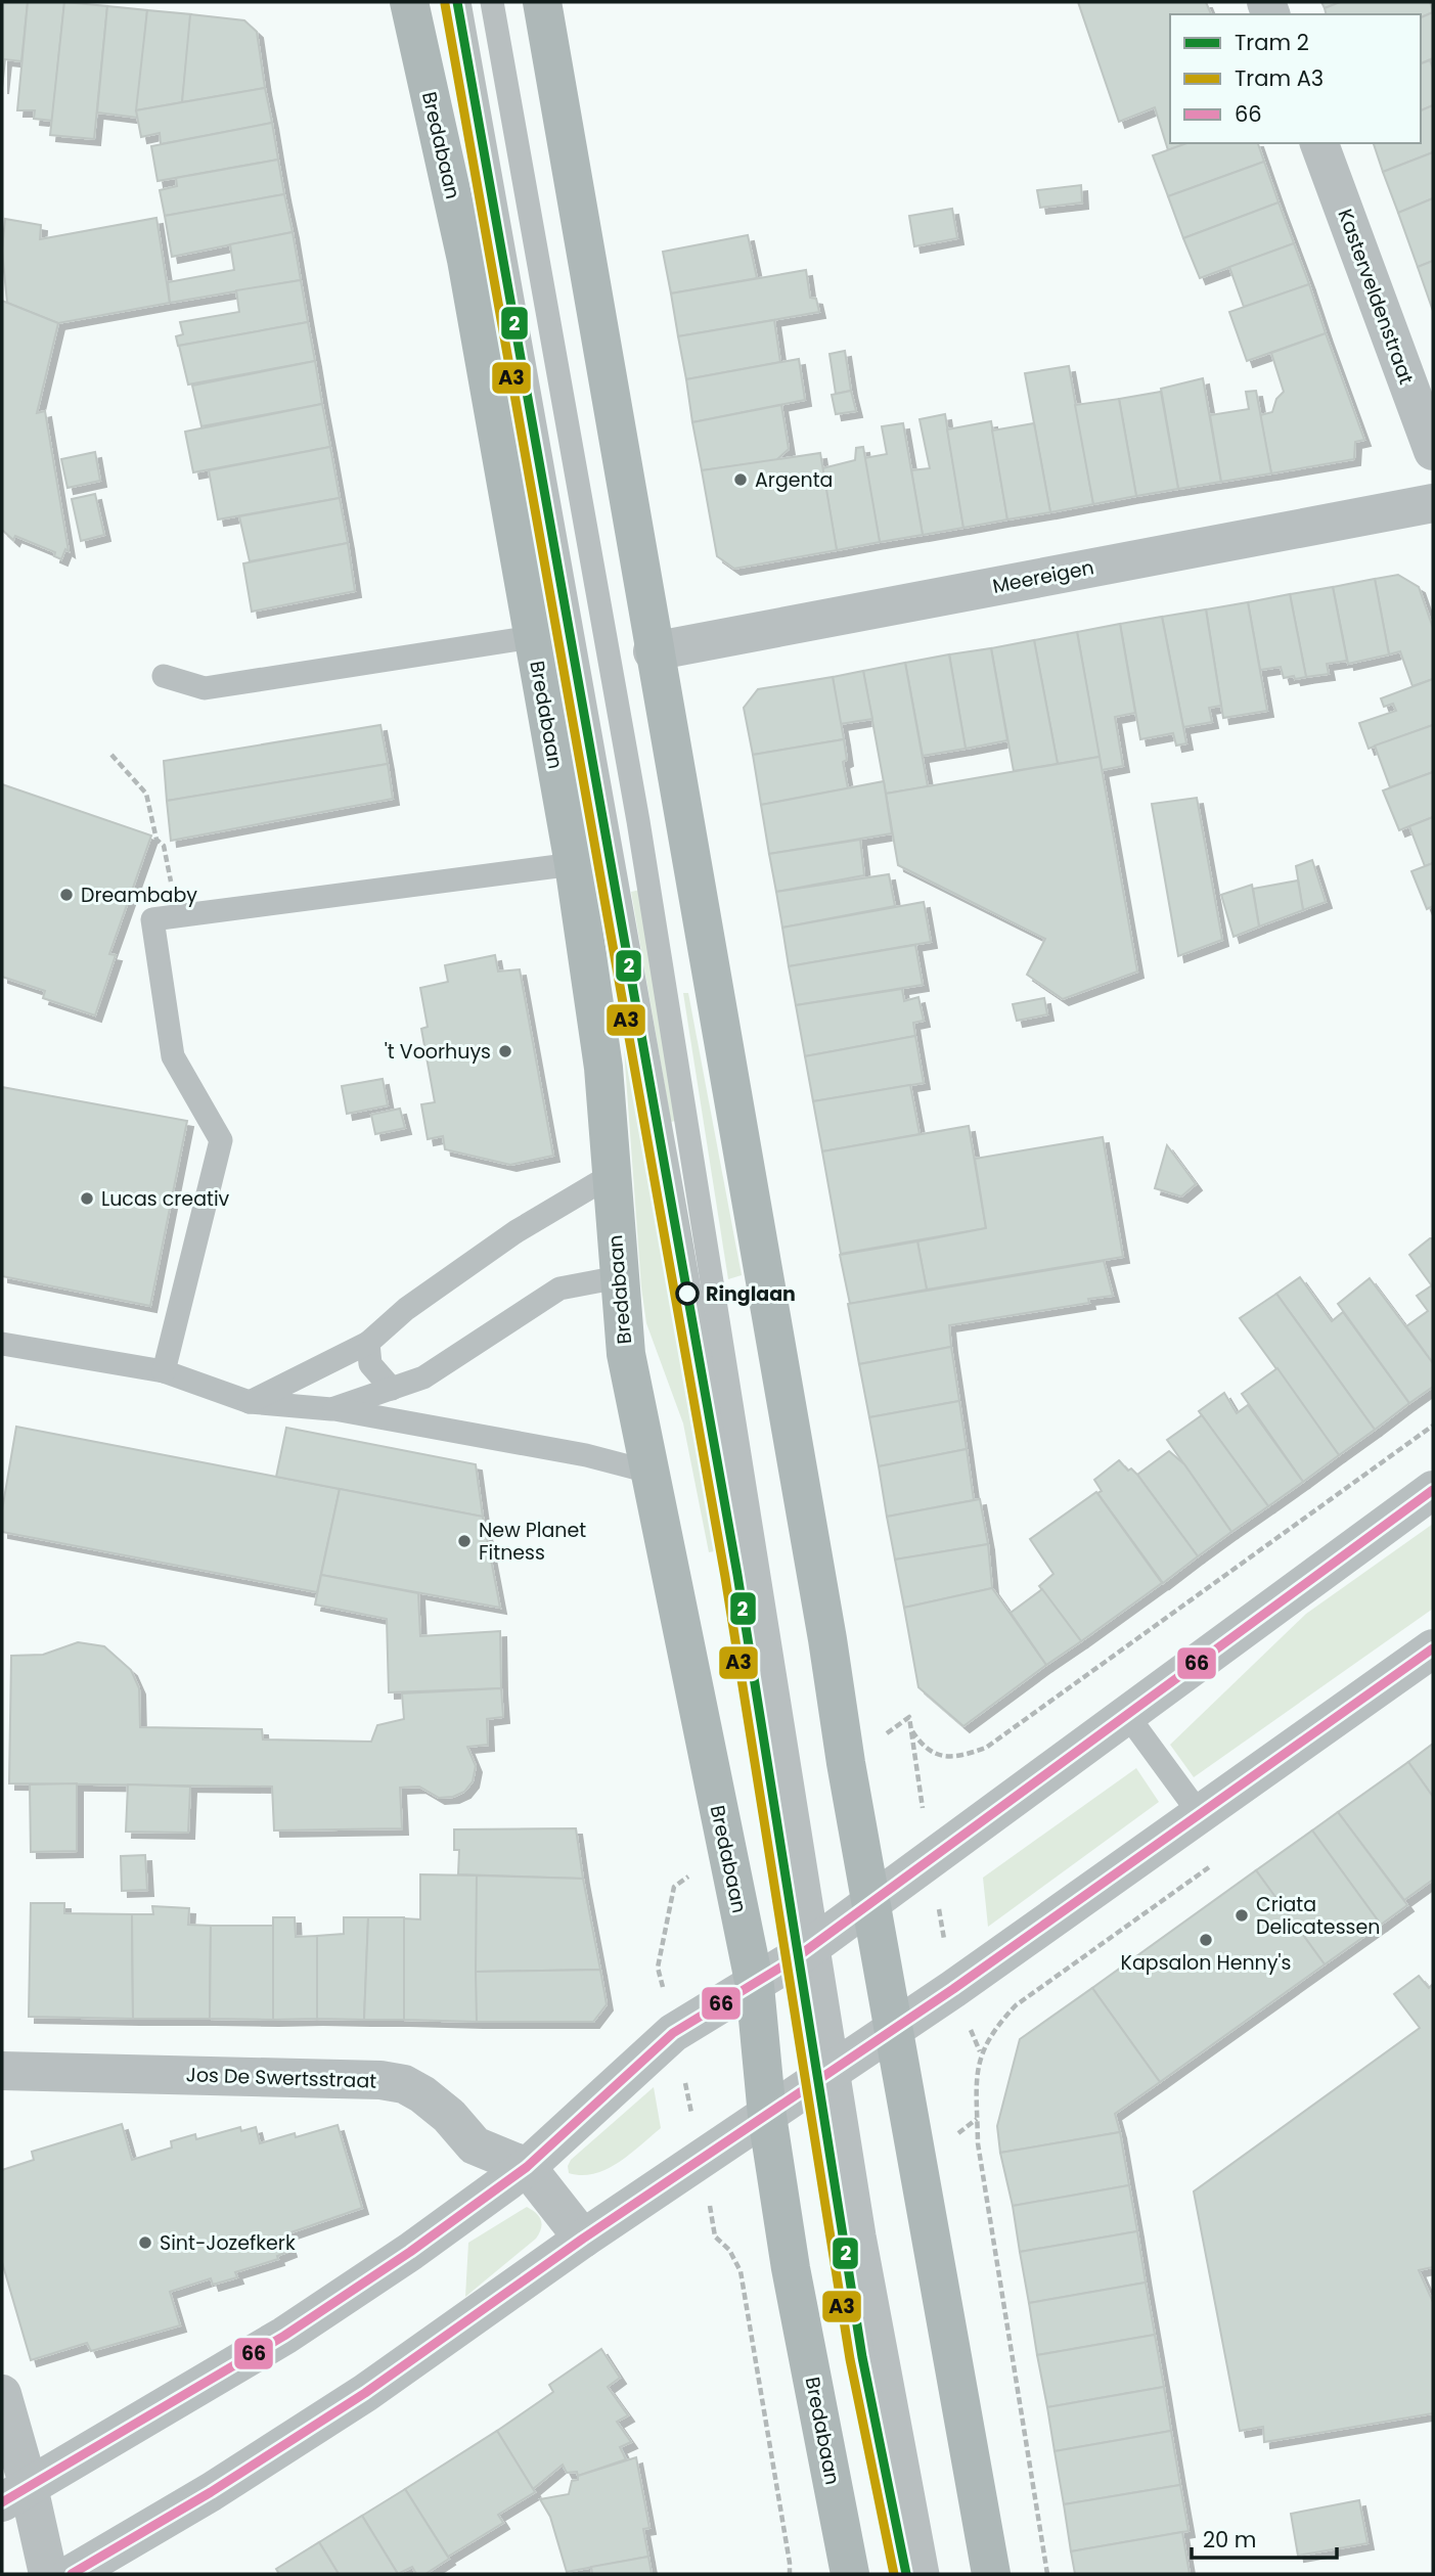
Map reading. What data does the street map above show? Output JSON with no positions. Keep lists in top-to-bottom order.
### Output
{
  "streets": {
    "main road": ["Bredabaan"],
    "street": ["Kasterveldenstraat", "Meereigen", "Jos De Swertsstraat"]
  },
  "places": [
    "Argenta",
    "Dreambaby",
    "'t Voorhuys",
    "Lucas creativ",
    "Ringlaan",
    "New Planet Fitness",
    "Criata Delicatessen",
    "Kapsalon Henny's",
    "Sint-Jozefkerk"
  ],
  "lines": ["tram line 2", "tram line A3", "transit line 66"],
  "legend": ["Tram 2", "Tram A3", "66"],
  "scale_bar": "20 m"
}
